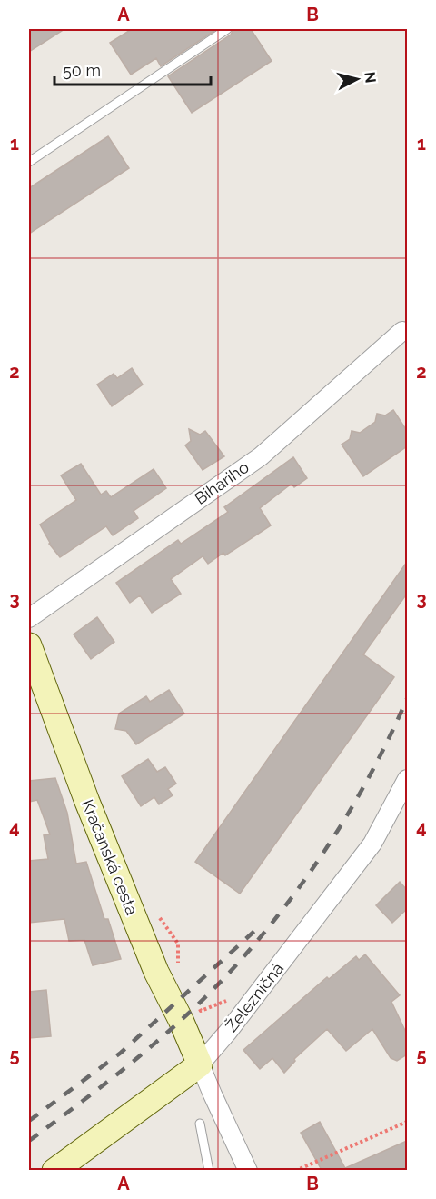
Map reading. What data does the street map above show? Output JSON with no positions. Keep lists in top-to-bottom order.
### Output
{
  "streets": {
    "street": ["Bihariho", "Kračanská cesta", "Železničná"]
  },
  "crossings": [
    ["Kračanská cesta", "Železničná"]
  ],
  "scale_bar": "50 m",
  "north": "right",
  "grid": {
    "columns": ["A", "B"],
    "rows": [
      "1",
      "2",
      "3",
      "4",
      "5"
    ]
  }
}
